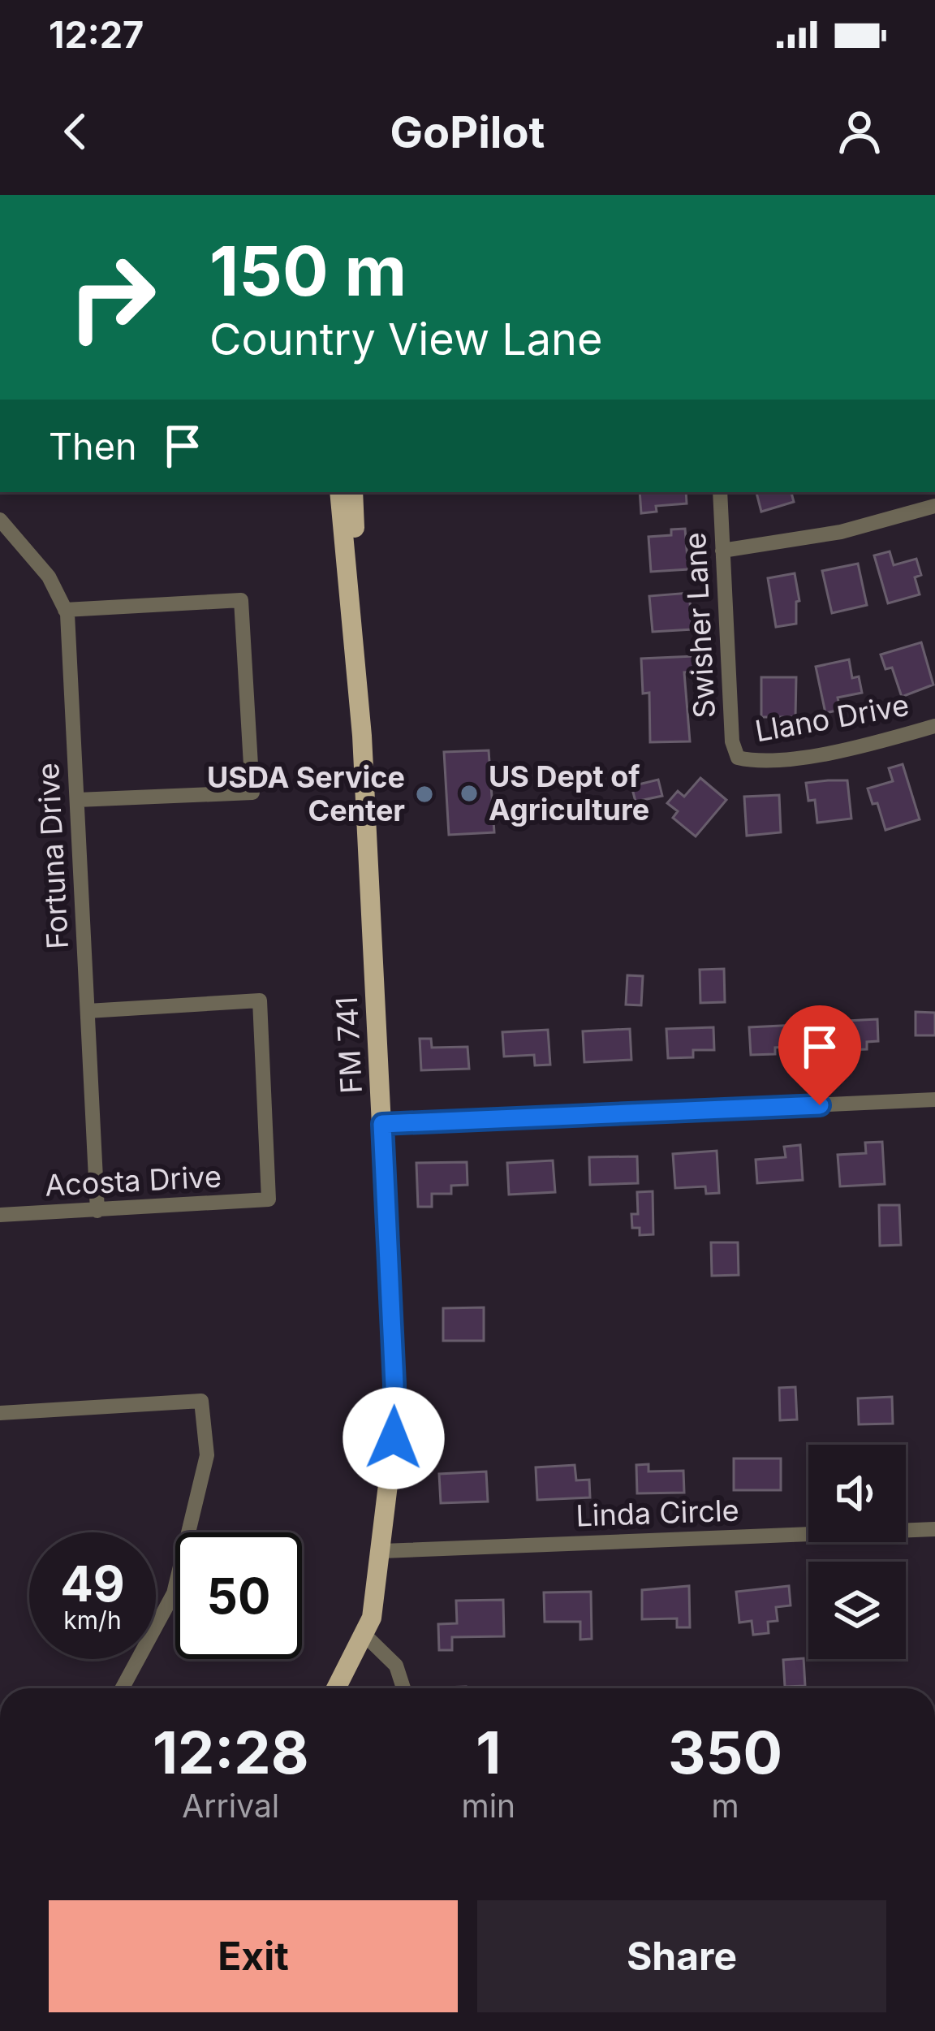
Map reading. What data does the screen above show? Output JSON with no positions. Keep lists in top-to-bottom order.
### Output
{
  "streets": {
    "main road": ["FM 741"],
    "street": [
      "Swisher Lane",
      "Llano Drive",
      "Fortuna Drive",
      "Acosta Drive",
      "Linda Circle"
    ]
  },
  "crossings": [
    ["Swisher Lane", "Llano Drive"],
    ["Fortuna Drive", "Acosta Drive"],
    ["FM 741", "Linda Circle"]
  ],
  "places": ["US Dept of Agriculture", "USDA Service Center"],
  "page": {
    "status": "12:27",
    "header": "GoPilot",
    "turn": ["150 m", "Country View Lane"],
    "then": "Then",
    "speed": "49 km/h",
    "limit": "50",
    "eta": [
      "12:28",
      "Arrival",
      "1",
      "min",
      "350",
      "m"
    ],
    "buttons": ["Exit", "Share"]
  }
}
